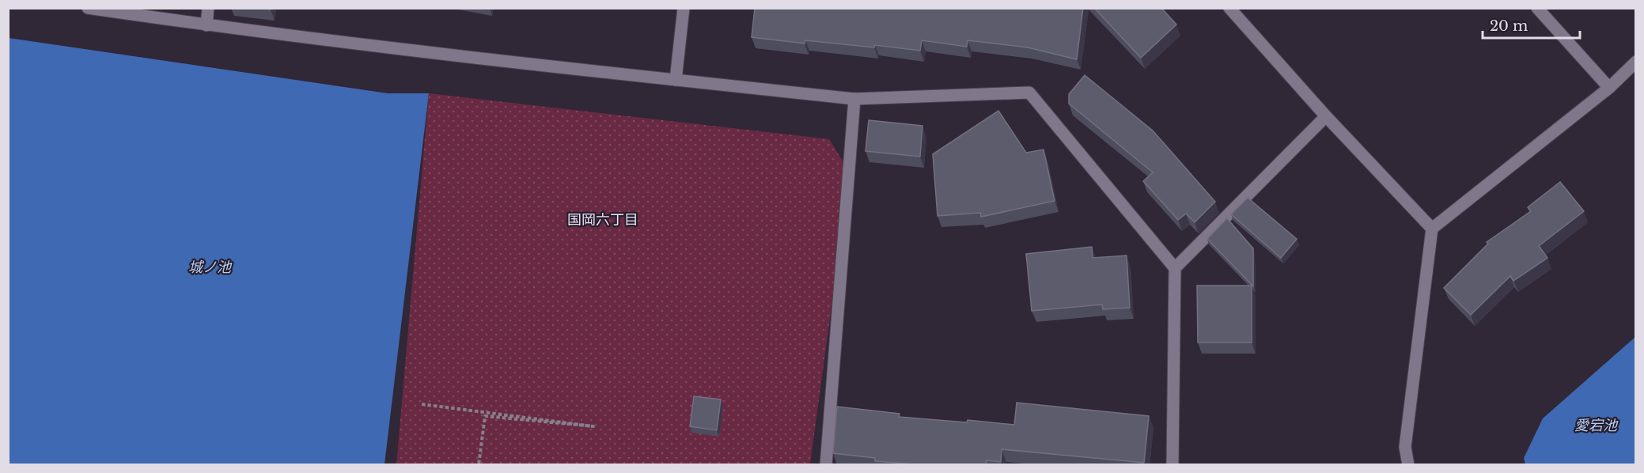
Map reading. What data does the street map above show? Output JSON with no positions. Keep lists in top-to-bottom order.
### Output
{
  "districts": ["国岡六丁目"],
  "water": ["城ノ池", "愛宕池"],
  "scale_bar": "20 m"
}
